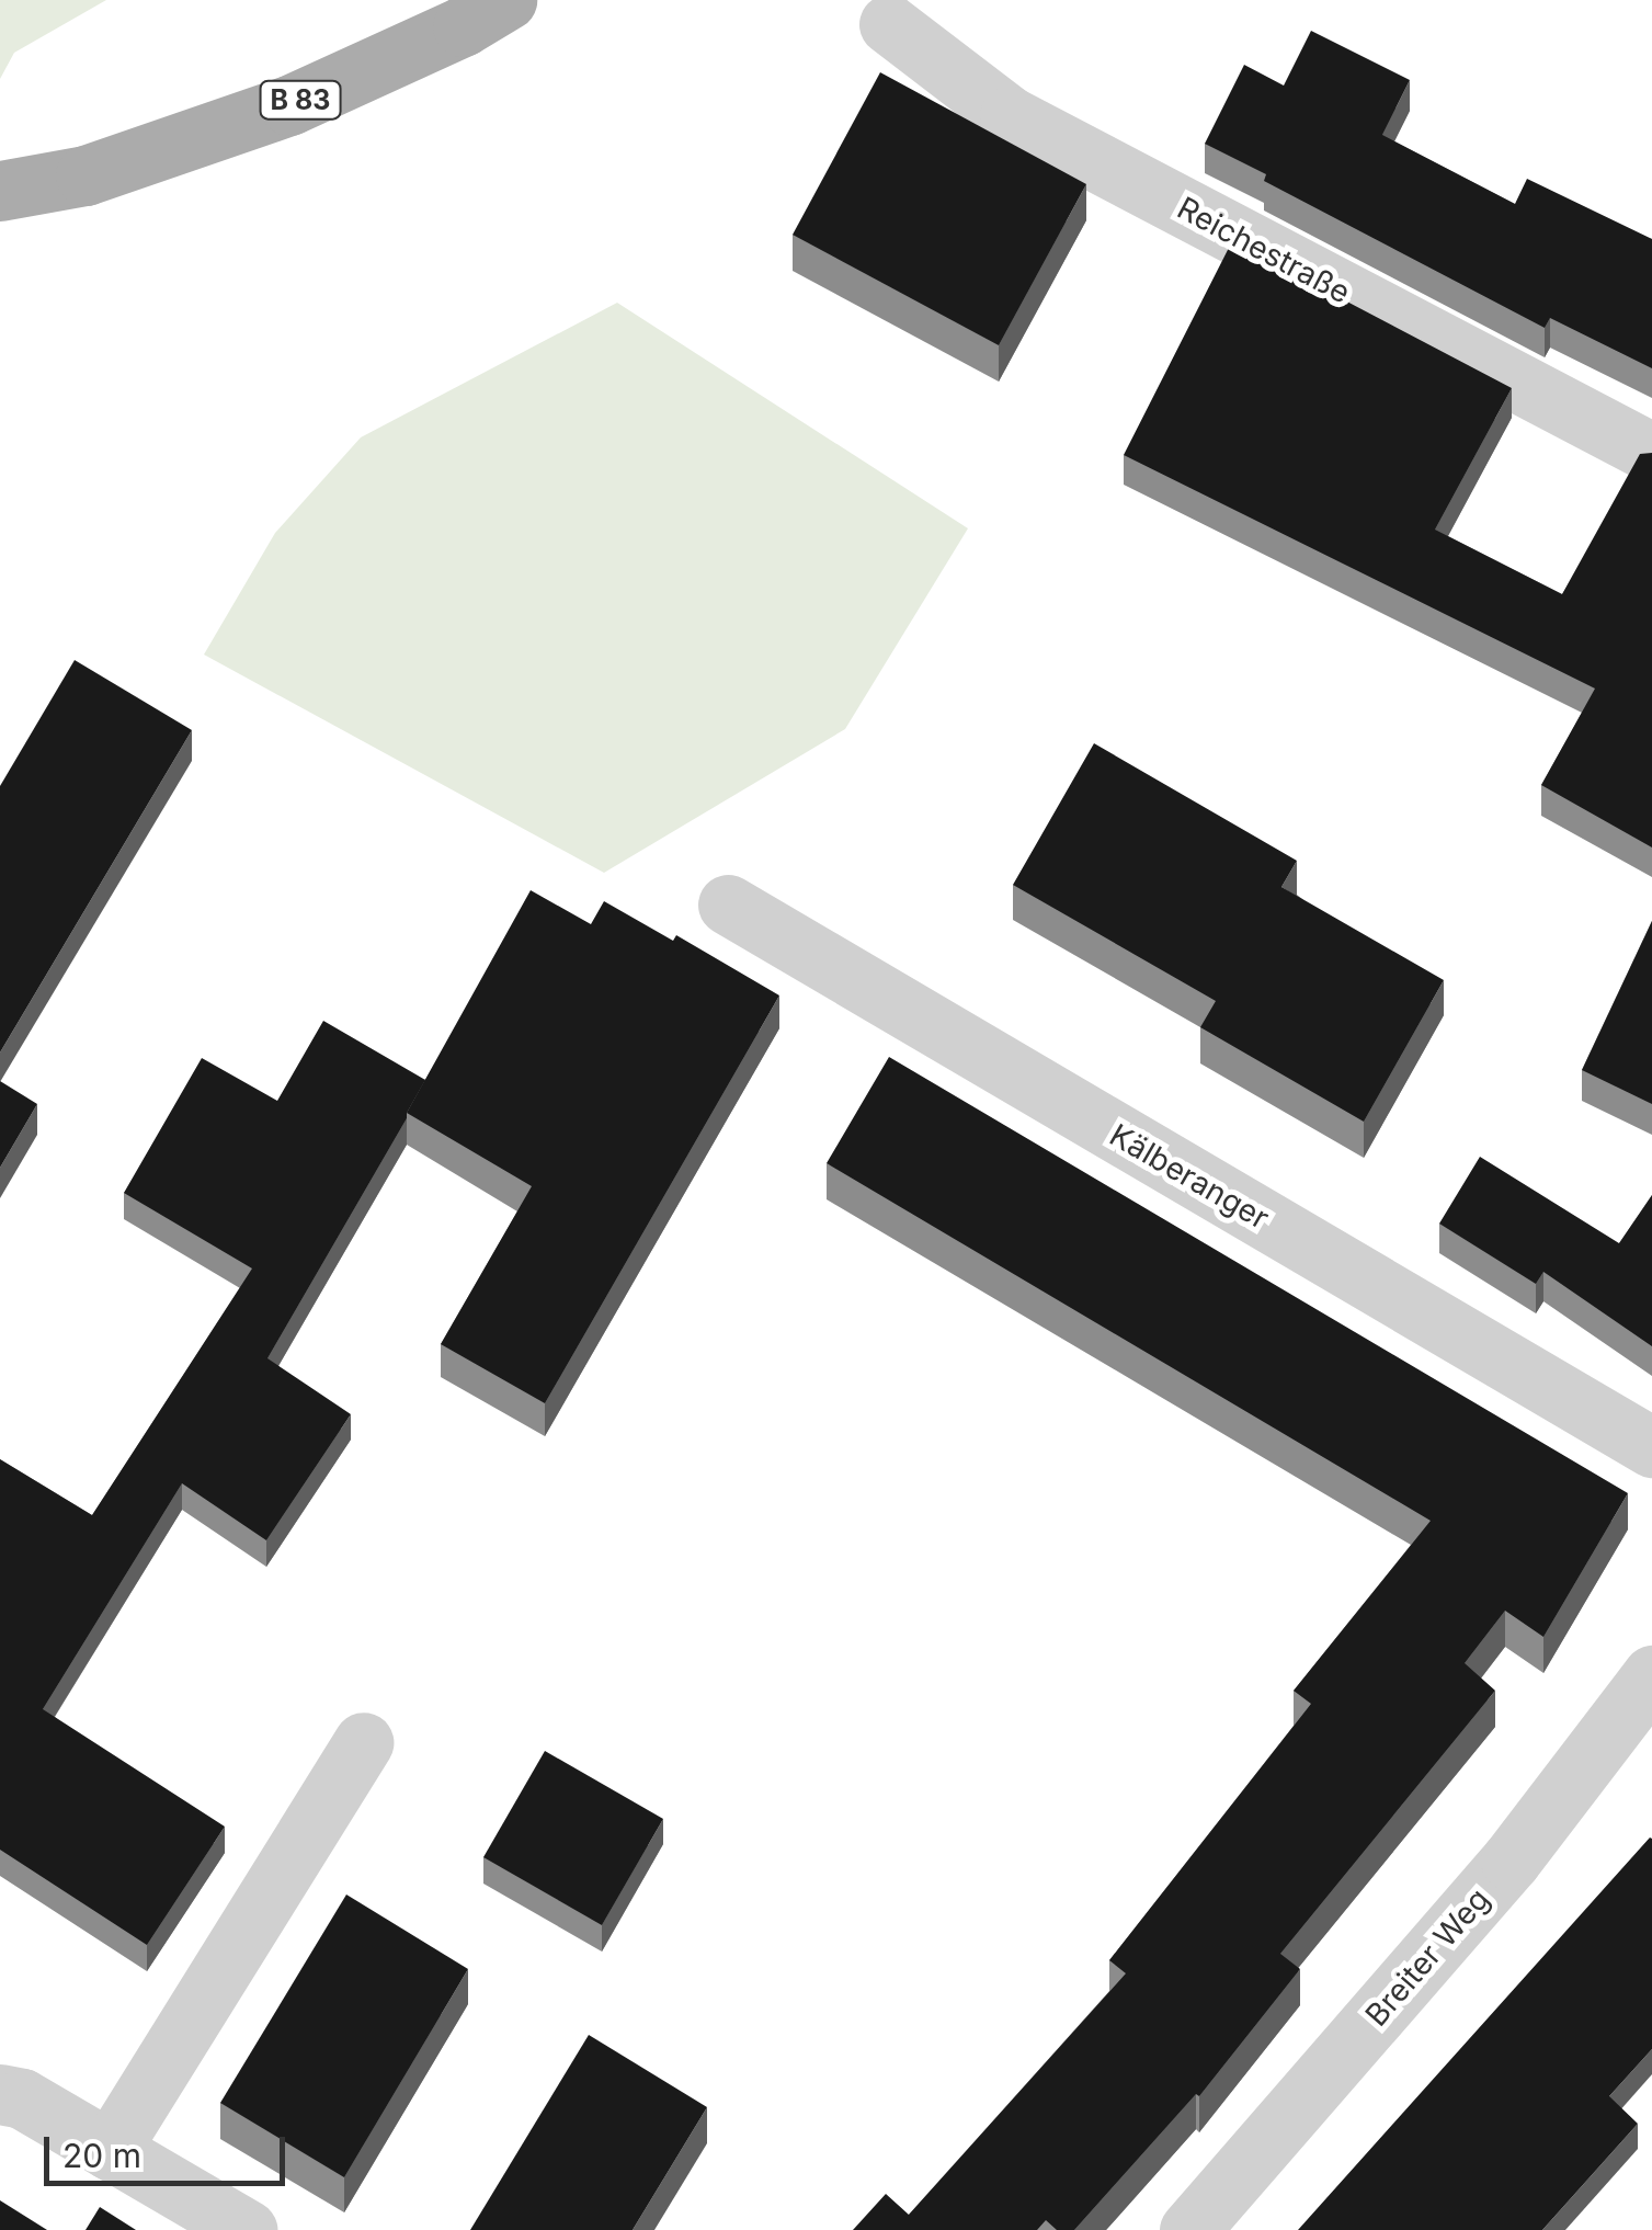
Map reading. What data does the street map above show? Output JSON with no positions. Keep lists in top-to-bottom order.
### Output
{
  "streets": {
    "main road": ["B 83"],
    "street": ["Reichestraße", "Kälberanger", "Breiter Weg"]
  },
  "scale_bar": "20 m"
}
